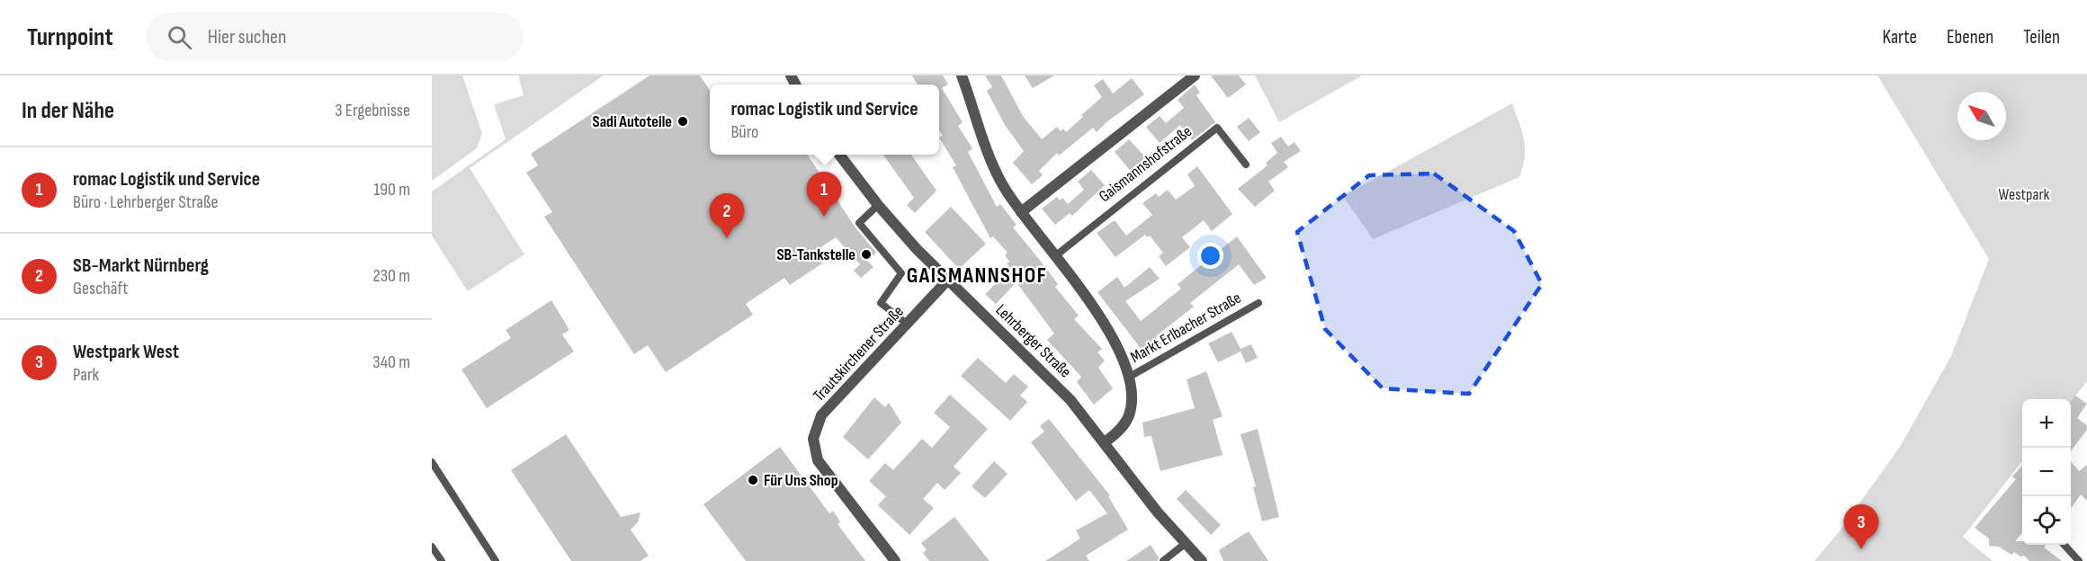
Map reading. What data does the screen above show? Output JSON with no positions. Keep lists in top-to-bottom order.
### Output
{
  "streets": {
    "street": ["Lehrberger Straße", "Trautskirchener Straße"],
    "lane": ["Gaismannshofstraße", "Markt Erlbacher Straße"]
  },
  "crossings": [
    ["Lehrberger Straße", "Trautskirchener Straße"]
  ],
  "districts": ["GAISMANNSHOF"],
  "parks": ["Westpark"],
  "places": ["Sadi Autoteile", "SB-Tankstelle", "Für Uns Shop"],
  "north": "top left",
  "page": {
    "header": "Turnpoint",
    "search": "Hier suchen",
    "nav": ["Karte", "Ebenen", "Teilen"],
    "heading": ["In der Nähe", "3 Ergebnisse"],
    "popup": ["romac Logistik und Service", "Büro"],
    "list": [
      {
        "mark": "1",
        "name": "romac Logistik und Service",
        "note": "Büro · Lehrberger Straße",
        "value": "190 m"
      },
      {
        "mark": "2",
        "name": "SB-Markt Nürnberg",
        "note": "Geschäft",
        "value": "230 m"
      },
      {
        "mark": "3",
        "name": "Westpark West",
        "note": "Park",
        "value": "340 m"
      }
    ],
    "pins": ["1", "2", "3"],
    "map_buttons": ["+", "−"]
  }
}
